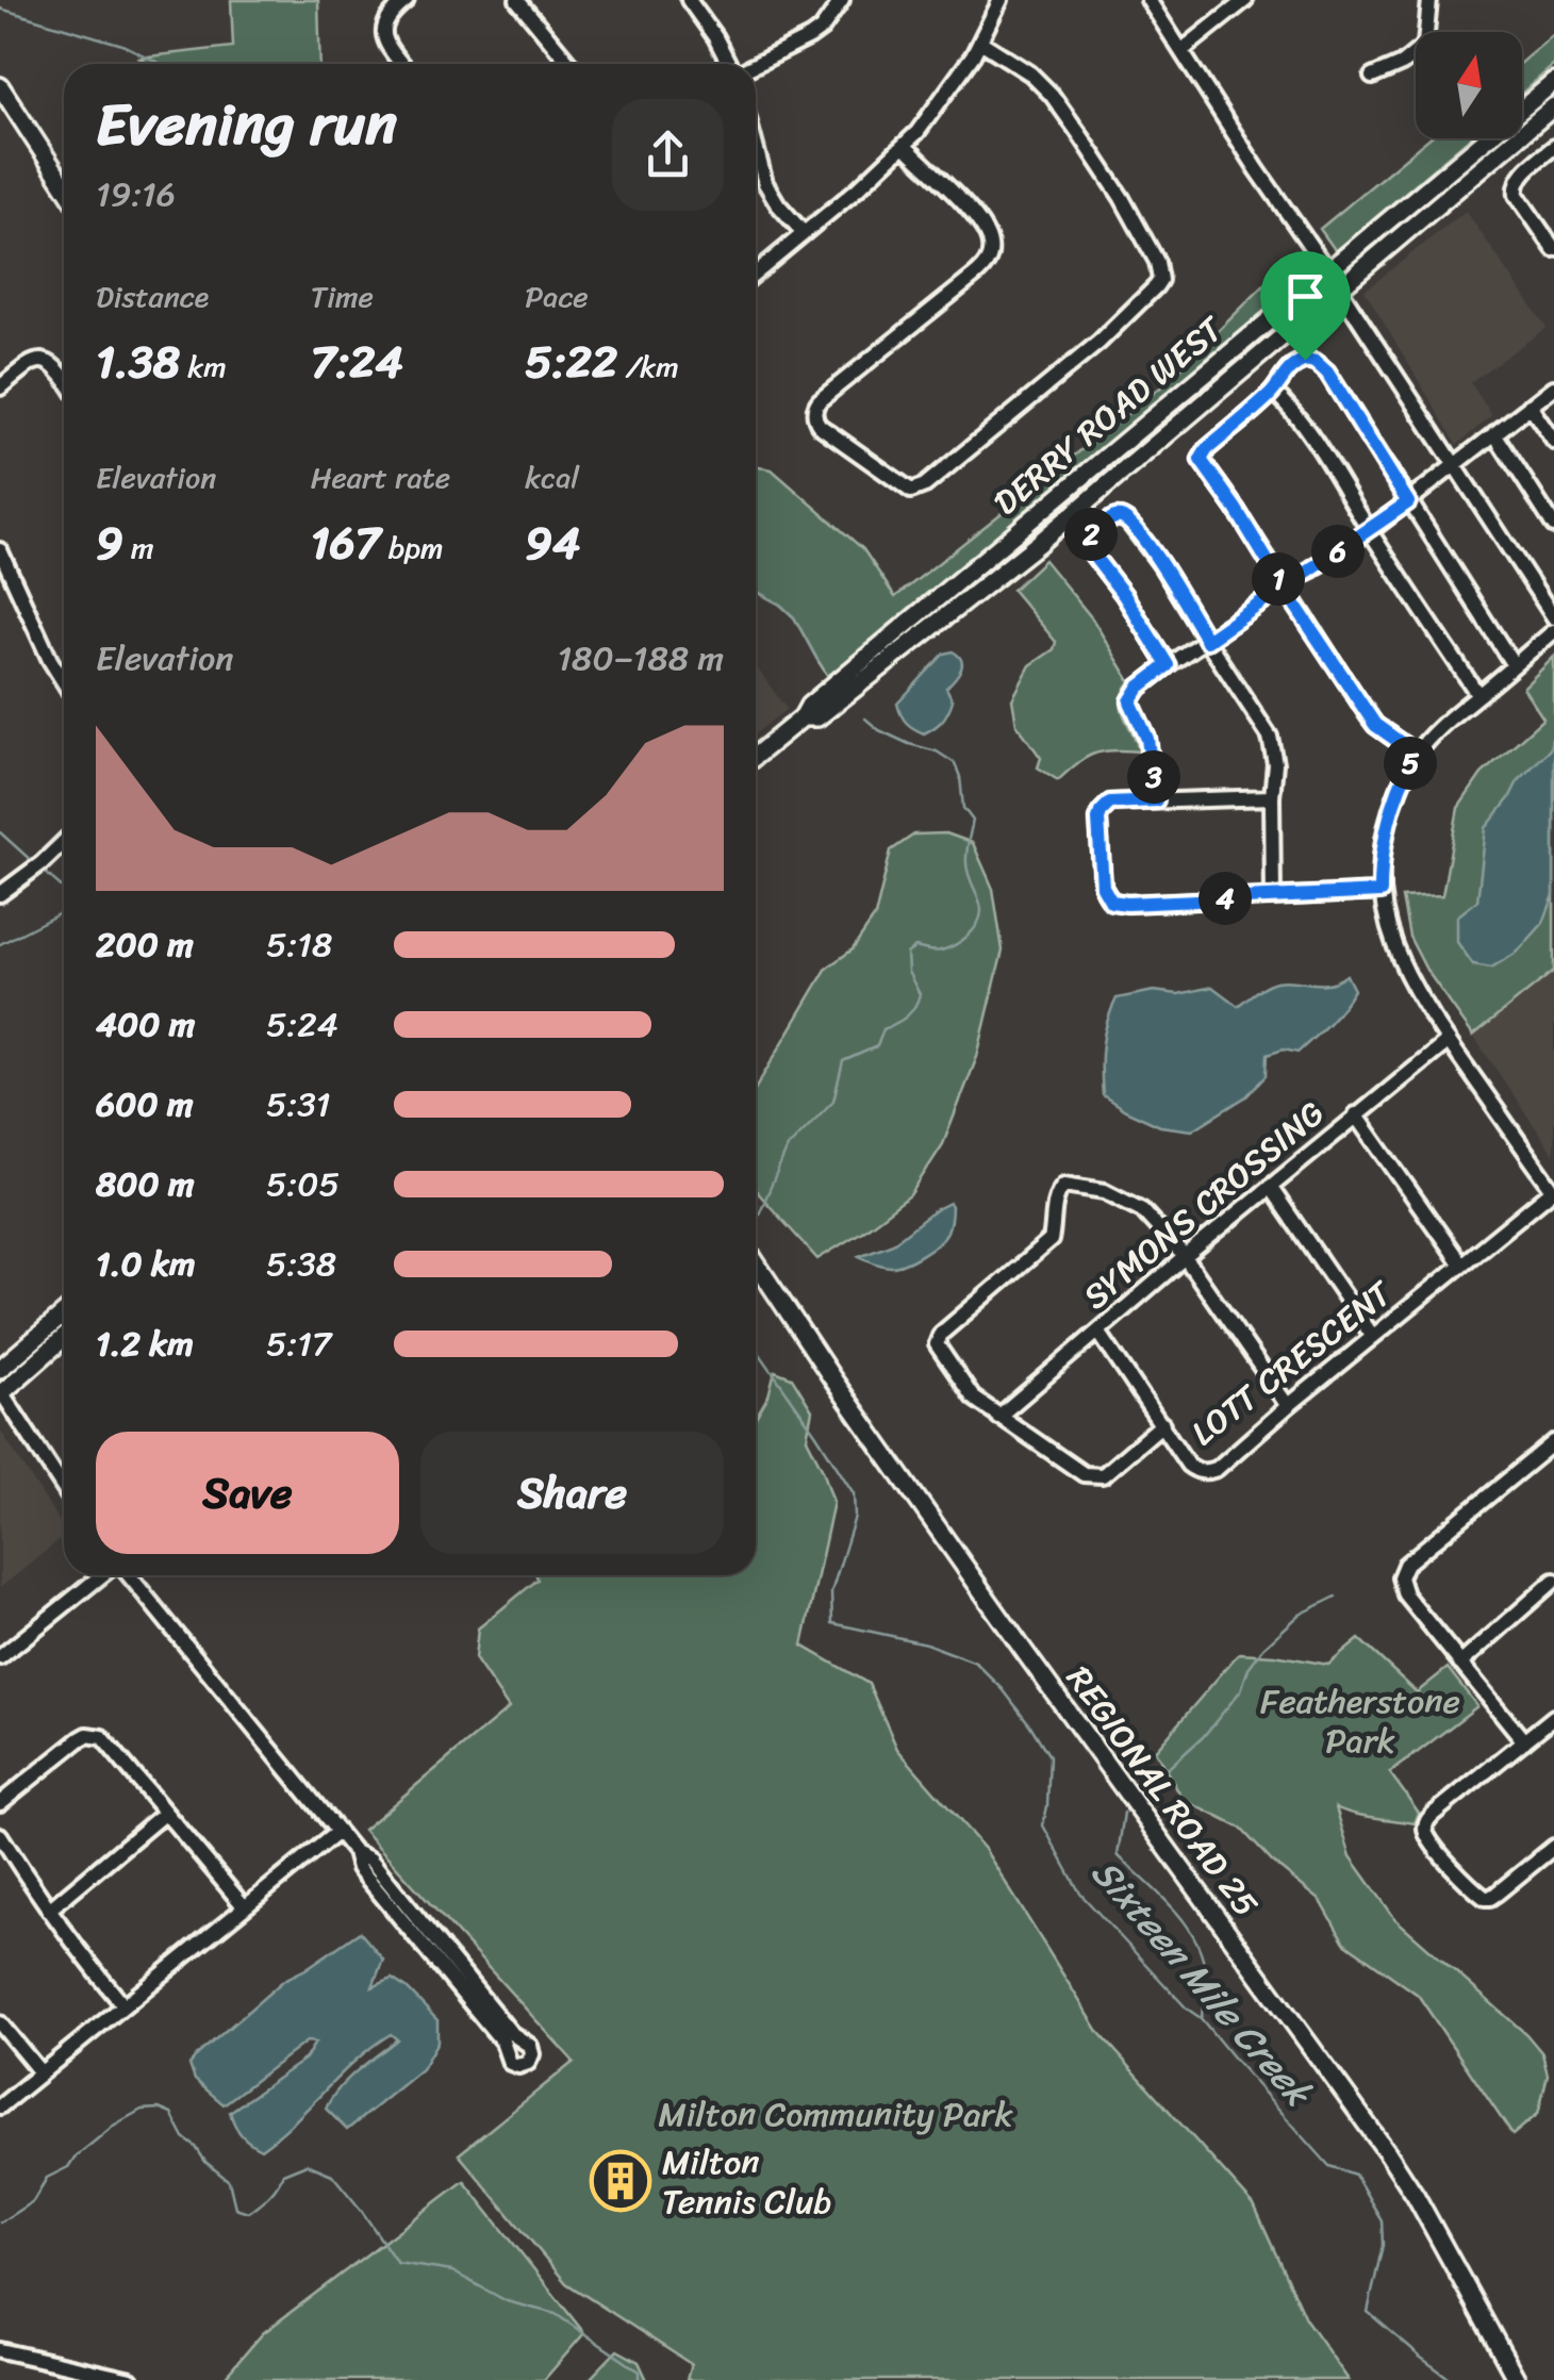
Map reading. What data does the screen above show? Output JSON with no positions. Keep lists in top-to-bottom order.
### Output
{
  "streets": {
    "main road": ["DERRY ROAD WEST", "REGIONAL ROAD 25"],
    "street": ["SYMONS CROSSING", "LOTT CRESCENT"]
  },
  "crossings": [
    ["SYMONS CROSSING", "LOTT CRESCENT"]
  ],
  "water": ["Sixteen Mile Creek"],
  "parks": ["Featherstone Park", "Milton Community Park"],
  "places": {
    "building": ["Milton Tennis Club"]
  },
  "north": "top",
  "page": {
    "heading": ["Evening run", "19:16"],
    "stats": [
      ["Distance", "1.38 km"],
      ["Time", "7:24"],
      ["Pace", "5:22 /km"],
      ["Elevation", "9 m"],
      ["Heart rate", "167 bpm"],
      ["kcal", "94"]
    ],
    "pins": [
      "2",
      "6",
      "1",
      "5",
      "3",
      "4"
    ],
    "chart": ["Elevation", "180–188 m"],
    "list": [
      {
        "name": "200 m",
        "note": "5:18"
      },
      {
        "name": "400 m",
        "note": "5:24"
      },
      {
        "name": "600 m",
        "note": "5:31"
      },
      {
        "name": "800 m",
        "note": "5:05"
      },
      {
        "name": "1.0 km",
        "note": "5:38"
      },
      {
        "name": "1.2 km",
        "note": "5:17"
      }
    ],
    "buttons": ["Save", "Share"]
  }
}
